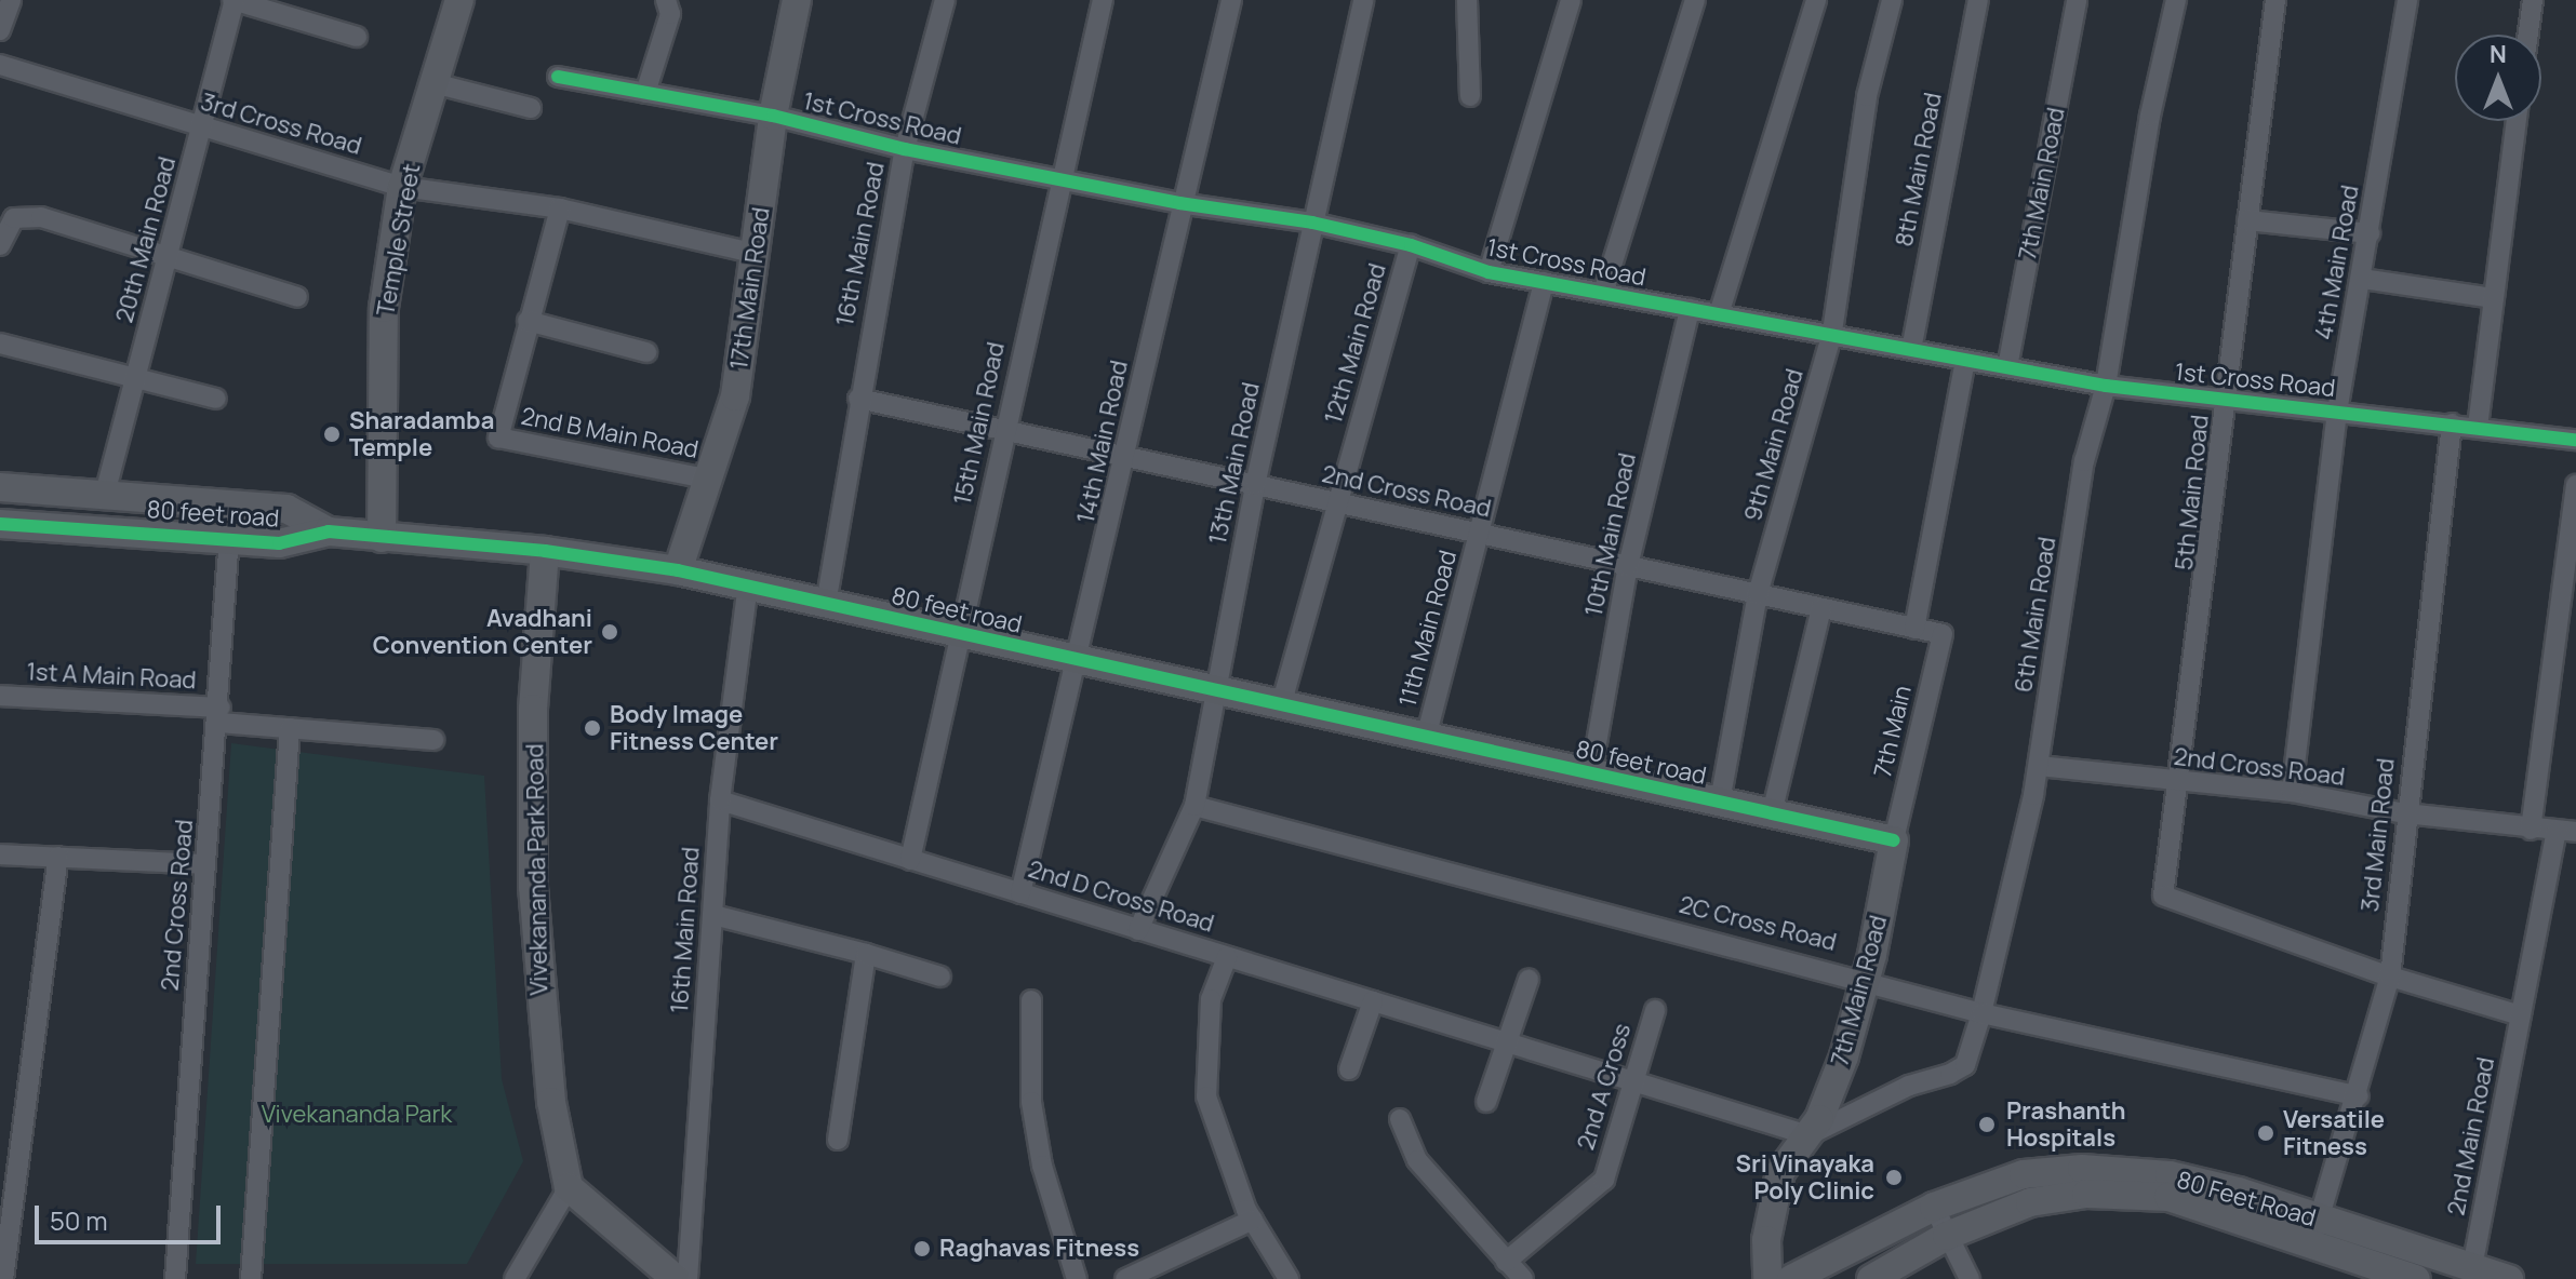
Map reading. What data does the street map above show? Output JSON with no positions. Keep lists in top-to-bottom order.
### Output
{
  "streets": {
    "street": [
      "1st Cross Road",
      "3rd Cross Road",
      "8th Main Road",
      "7th Main Road",
      "20th Main Road",
      "Temple Street",
      "16th Main Road",
      "4th Main Road",
      "17th Main Road",
      "12th Main Road",
      "15th Main Road",
      "2nd B Main Road",
      "14th Main Road",
      "9th Main Road",
      "13th Main Road",
      "2nd Cross Road",
      "5th Main Road",
      "80 feet road",
      "10th Main Road",
      "6th Main Road",
      "11th Main Road",
      "1st A Main Road",
      "7th Main",
      "3rd Main Road",
      "Vivekananda Park Road",
      "2nd D Cross Road",
      "2C Cross Road",
      "2nd A Cross",
      "2nd Main Road",
      "80 Feet Road"
    ]
  },
  "crossings": [
    ["1st Cross Road", "8th Main Road"],
    ["1st Cross Road", "7th Main Road"],
    ["1st Cross Road", "16th Main Road"],
    ["1st Cross Road", "4th Main Road"],
    ["1st Cross Road", "17th Main Road"],
    ["1st Cross Road", "12th Main Road"],
    ["1st Cross Road", "15th Main Road"],
    ["1st Cross Road", "14th Main Road"],
    ["1st Cross Road", "9th Main Road"],
    ["1st Cross Road", "13th Main Road"],
    ["1st Cross Road", "5th Main Road"],
    ["1st Cross Road", "10th Main Road"],
    ["1st Cross Road", "6th Main Road"],
    ["1st Cross Road", "11th Main Road"],
    ["1st Cross Road", "3rd Main Road"],
    ["3rd Cross Road", "20th Main Road"],
    ["3rd Cross Road", "Temple Street"],
    ["3rd Cross Road", "17th Main Road"],
    ["7th Main Road", "80 feet road"],
    ["7th Main Road", "6th Main Road"],
    ["7th Main Road", "7th Main"],
    ["7th Main Road", "2nd D Cross Road"],
    ["7th Main Road", "2C Cross Road"],
    ["20th Main Road", "80 Feet Road"],
    ["Temple Street", "80 feet road"],
    ["16th Main Road", "2nd Cross Road"],
    ["16th Main Road", "80 feet road"],
    ["16th Main Road", "2nd D Cross Road"],
    ["4th Main Road", "2nd Cross Road"],
    ["17th Main Road", "2nd B Main Road"],
    ["17th Main Road", "80 feet road"],
    ["12th Main Road", "2nd Cross Road"],
    ["12th Main Road", "80 feet road"],
    ["15th Main Road", "2nd Cross Road"],
    ["15th Main Road", "80 feet road"],
    ["15th Main Road", "2nd D Cross Road"],
    ["14th Main Road", "2nd Cross Road"],
    ["14th Main Road", "80 feet road"],
    ["14th Main Road", "2nd D Cross Road"],
    ["9th Main Road", "2nd Cross Road"],
    ["9th Main Road", "80 feet road"],
    ["13th Main Road", "2nd Cross Road"],
    ["13th Main Road", "80 feet road"],
    ["13th Main Road", "2nd D Cross Road"],
    ["13th Main Road", "2C Cross Road"],
    ["2nd Cross Road", "5th Main Road"],
    ["2nd Cross Road", "80 feet road"],
    ["2nd Cross Road", "10th Main Road"],
    ["2nd Cross Road", "6th Main Road"],
    ["2nd Cross Road", "11th Main Road"],
    ["2nd Cross Road", "1st A Main Road"],
    ["2nd Cross Road", "7th Main"],
    ["2nd Cross Road", "3rd Main Road"],
    ["2nd Cross Road", "2nd Main Road"],
    ["5th Main Road", "3rd Main Road"],
    ["80 feet road", "10th Main Road"],
    ["80 feet road", "11th Main Road"],
    ["80 feet road", "7th Main"],
    ["80 feet road", "Vivekananda Park Road"],
    ["80 feet road", "80 Feet Road"],
    ["6th Main Road", "2nd D Cross Road"],
    ["6th Main Road", "2C Cross Road"],
    ["3rd Main Road", "2C Cross Road"],
    ["3rd Main Road", "80 Feet Road"],
    ["2nd D Cross Road", "2nd A Cross"],
    ["2nd Main Road", "80 Feet Road"]
  ],
  "parks": ["Vivekananda Park"],
  "places": [
    "Sharadamba Temple",
    "Avadhani Convention Center",
    "Body Image Fitness Center",
    "Prashanth Hospitals",
    "Versatile Fitness",
    "Sri Vinayaka Poly Clinic",
    "Raghavas Fitness"
  ],
  "scale_bar": "50 m",
  "north": "top"
}
